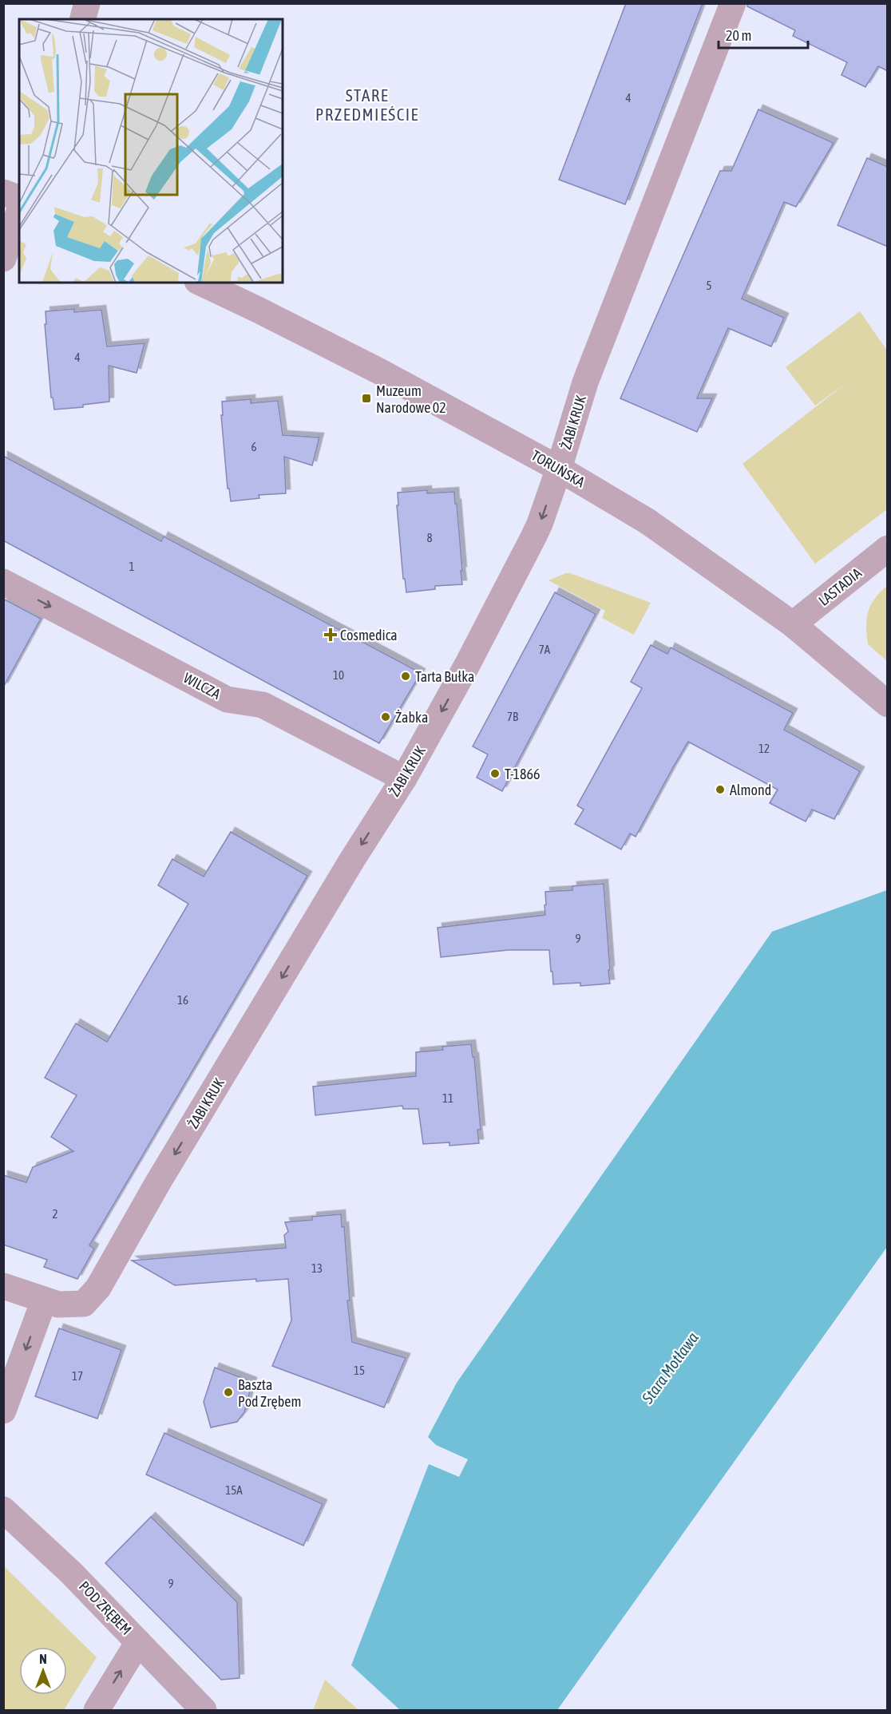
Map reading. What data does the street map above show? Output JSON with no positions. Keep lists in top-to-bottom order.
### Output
{
  "streets": {
    "street": [
      "ŻABI KRUK",
      "TORUŃSKA",
      "LASTADIA",
      "WILCZA",
      "POD ZRĘBEM"
    ]
  },
  "crossings": [
    ["ŻABI KRUK", "TORUŃSKA"],
    ["ŻABI KRUK", "WILCZA"],
    ["TORUŃSKA", "LASTADIA"]
  ],
  "one_way": ["ŻABI KRUK", "WILCZA"],
  "districts": ["STARE PRZEDMIEŚCIE"],
  "water": ["Stara Motława"],
  "places": {
    "transit": ["Muzeum Narodowe 02"],
    "health": ["Cosmedica"],
    "other": [
      "Tarta Bułka",
      "Żabka",
      "T-1866",
      "Almond",
      "Baszta Pod Zrębem"
    ]
  },
  "house_numbers": [
    "4",
    "5",
    "4",
    "6",
    "8",
    "1",
    "7A",
    "10",
    "7B",
    "12",
    "9",
    "16",
    "11",
    "2",
    "13",
    "15",
    "17",
    "15A",
    "9"
  ],
  "scale_bar": "20 m",
  "north": "top"
}
